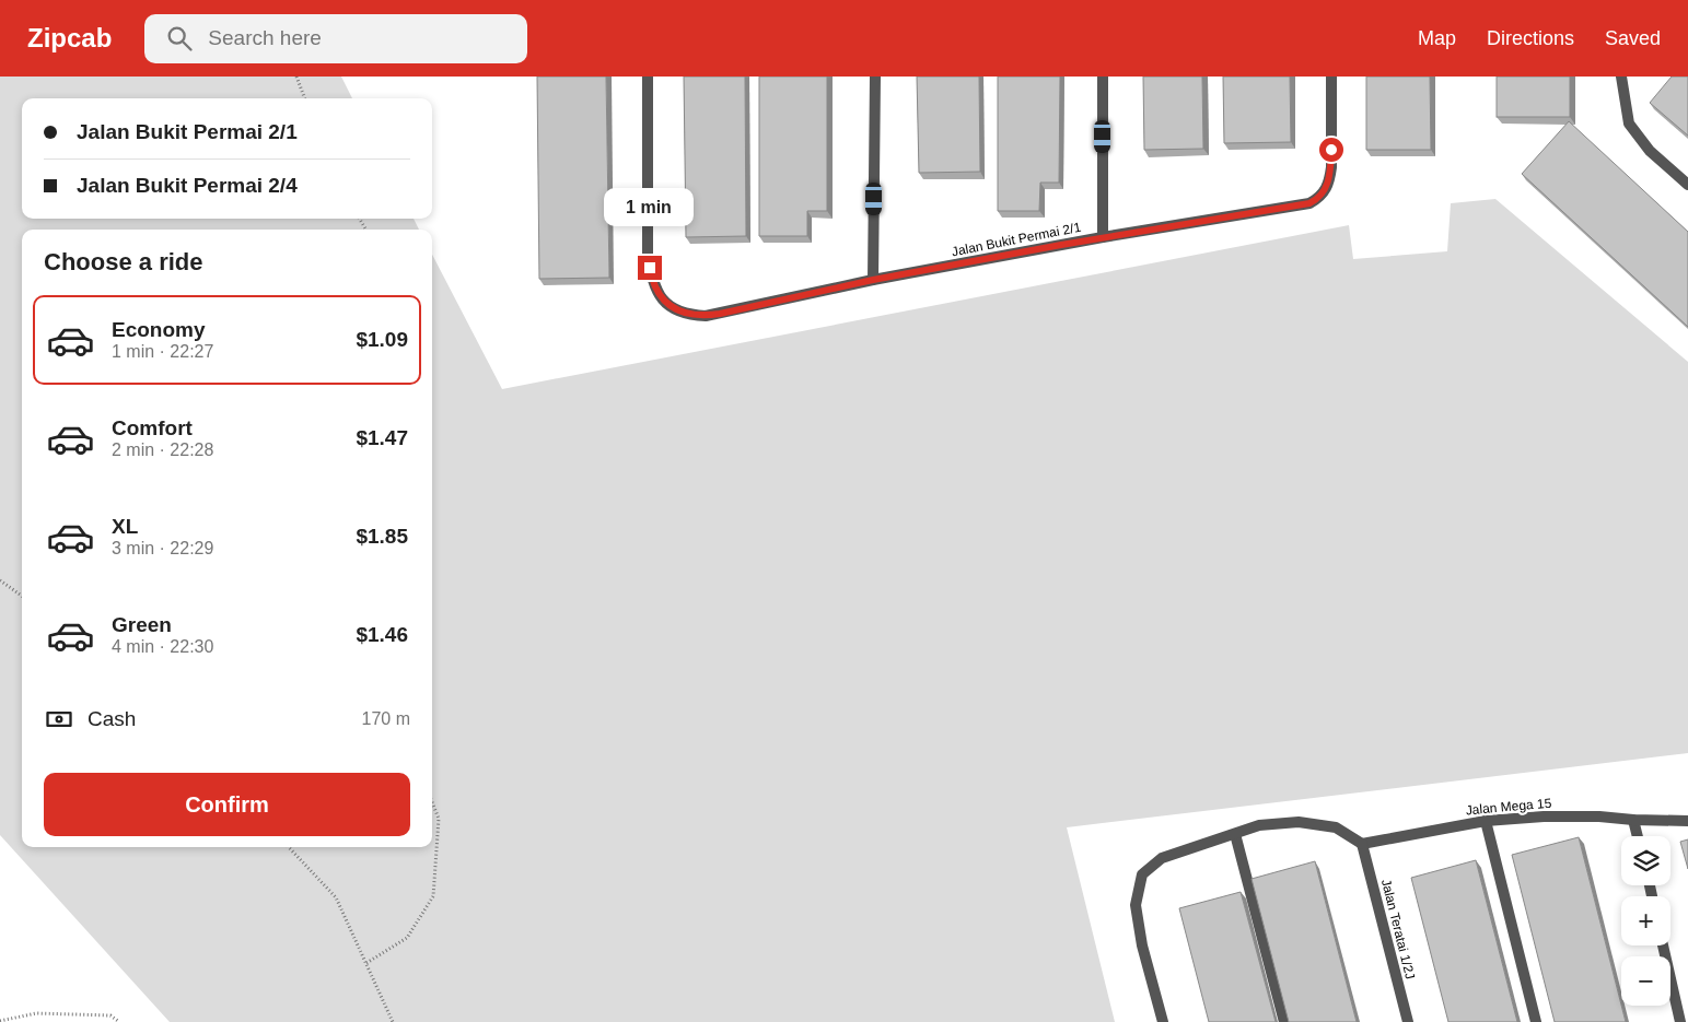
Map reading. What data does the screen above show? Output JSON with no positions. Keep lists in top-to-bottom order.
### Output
{
  "streets": {
    "street": ["Jalan Bukit Permai 2/1", "Jalan Mega 15", "Jalan Teratai 1/2J"]
  },
  "crossings": [
    ["Jalan Mega 15", "Jalan Teratai 1/2J"]
  ],
  "page": {
    "header": "Zipcab",
    "search": "Search here",
    "nav": ["Map", "Directions", "Saved"],
    "banner": ["Jalan Bukit Permai 2/1", "Jalan Bukit Permai 2/4"],
    "bubble": "1 min",
    "heading": "Choose a ride",
    "list": [
      {
        "name": "Economy",
        "note": "1 min · 22:27",
        "value": "$1.09"
      },
      {
        "name": "Comfort",
        "note": "2 min · 22:28",
        "value": "$1.47"
      },
      {
        "name": "XL",
        "note": "3 min · 22:29",
        "value": "$1.85"
      },
      {
        "name": "Green",
        "note": "4 min · 22:30",
        "value": "$1.46"
      }
    ],
    "pay": ["Cash", "170 m"],
    "buttons": "Confirm",
    "map_buttons": ["+", "−"]
  }
}
